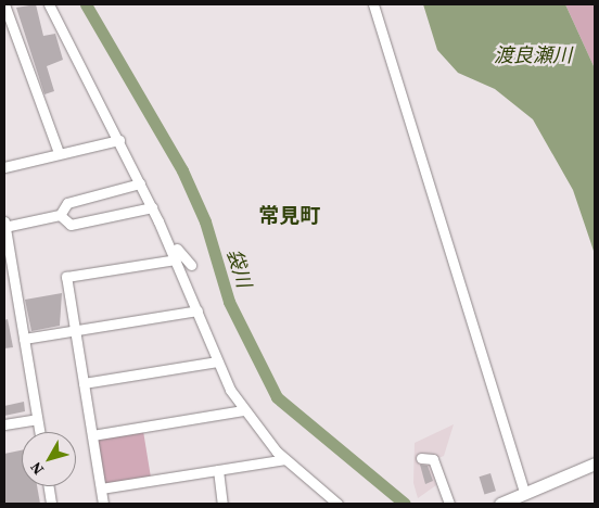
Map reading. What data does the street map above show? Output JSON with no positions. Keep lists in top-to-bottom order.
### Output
{
  "districts": ["常見町"],
  "water": ["渡良瀬川", "袋川"],
  "north": "bottom left"
}
